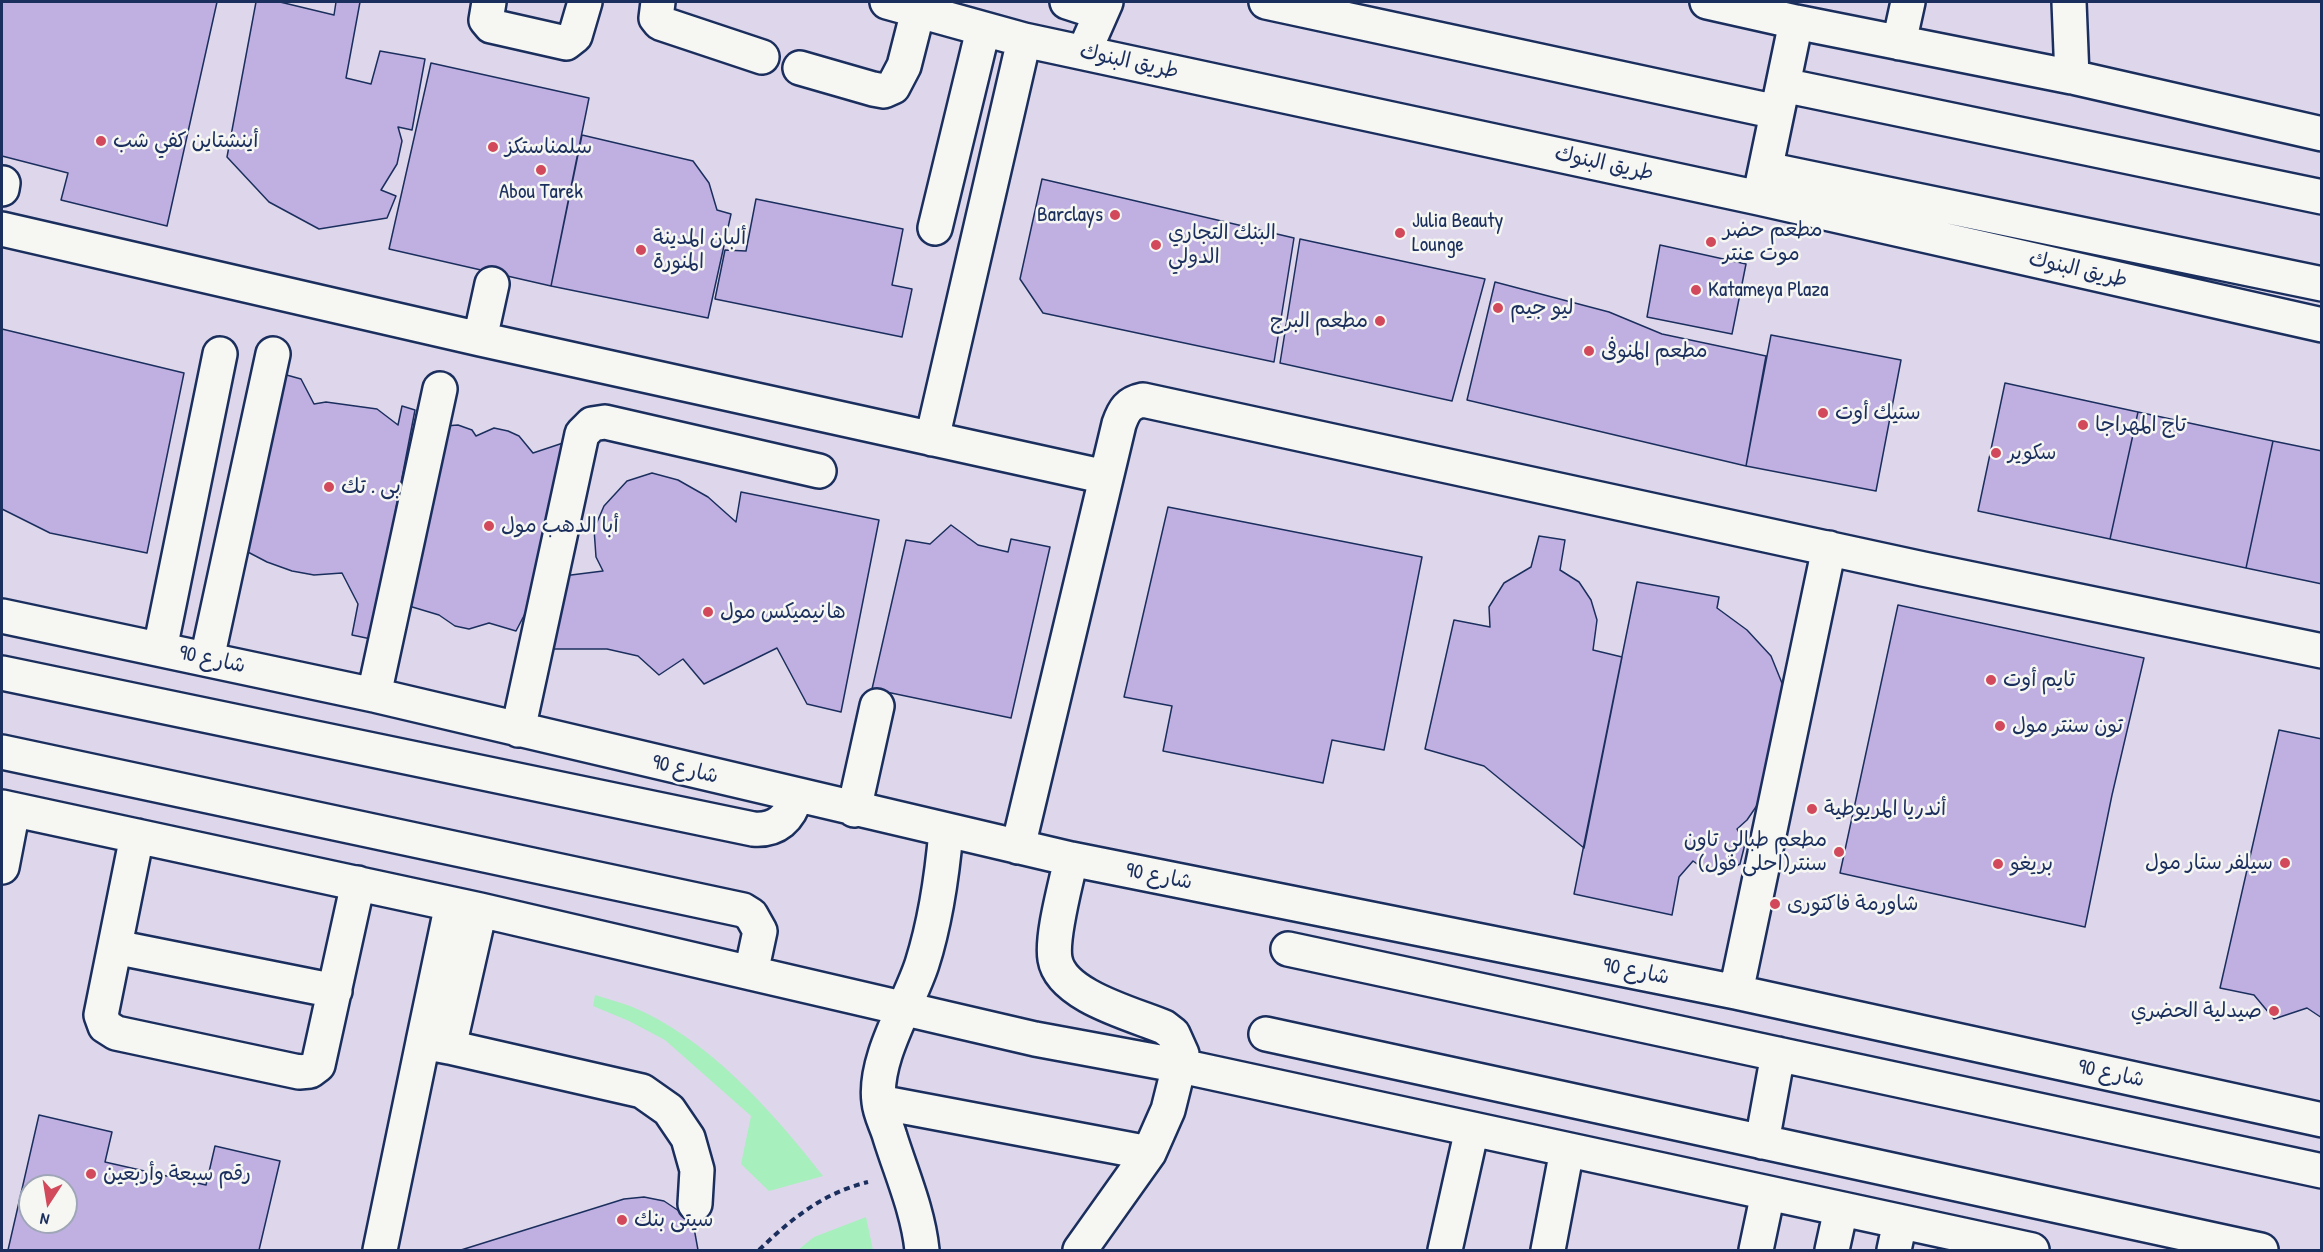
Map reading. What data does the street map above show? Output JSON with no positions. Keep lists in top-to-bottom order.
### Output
{
  "streets": {
    "street": ["طريق البنوك", "شارع 90"]
  },
  "places": [
    "أينشتاين كفي شب",
    "سلمناستكز",
    "Abou Tarek",
    "Barclays",
    "Julia Beauty Lounge",
    "مطعم حضر موت عنتر",
    "البنك التجاري الدولي",
    "ألبان المدينة المنورة",
    "Katameya Plaza",
    "ليو جيم",
    "مطعم البرج",
    "مطعم المنوفى",
    "ستيك أوت",
    "تاج المهراجا",
    "سكوير",
    "بى . تك",
    "أبا الدهب مول",
    "هانيميكس مول",
    "تايم أوت",
    "تون سنتر مول",
    "أندريا المريوطية",
    "مطعم طبالي تاون سنتر(احلى فول)",
    "سيلفر ستار مول",
    "بريغو",
    "شاورمة فاكتورى",
    "صيدلية الحضري",
    "رقم سبعة وأربعين",
    "سيتى بنك"
  ],
  "north": "bottom"
}
